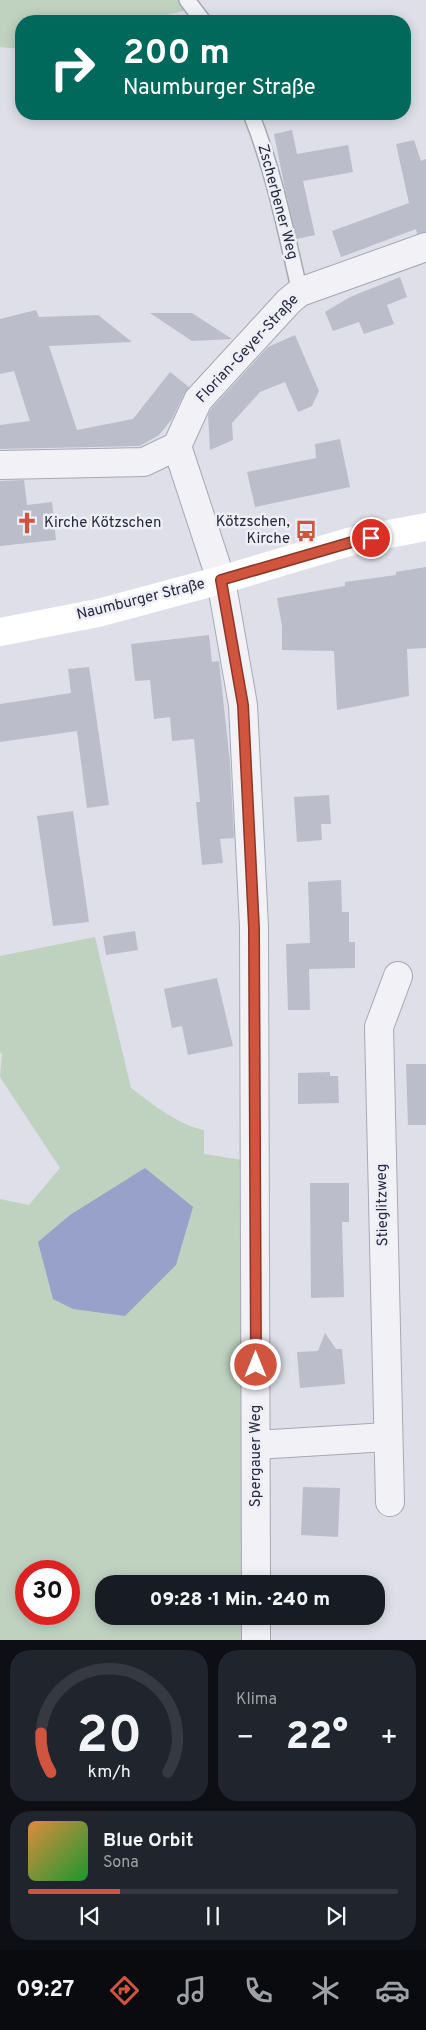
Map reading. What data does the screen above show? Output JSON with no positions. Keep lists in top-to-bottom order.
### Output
{
  "streets": {
    "street": [
      "Florian-Geyer-Straße",
      "Naumburger Straße",
      "Stieglitzweg",
      "Spergauer Weg"
    ],
    "lane": ["Zscherbener Weg"]
  },
  "crossings": [
    ["Zscherbener Weg", "Florian-Geyer-Straße"],
    ["Florian-Geyer-Straße", "Spergauer Weg"],
    ["Naumburger Straße", "Spergauer Weg"]
  ],
  "places": {
    "church": ["Kirche Kötzschen"],
    "bus stop": ["Kötzschen, Kirche"]
  },
  "page": {
    "turn": ["200 m", "Naumburger Straße"],
    "limit": "30",
    "trip": "09:28 · 1 Min. · 240 m",
    "tile": "Klima",
    "heat": ["−", "22°", "+"],
    "song": ["Blue Orbit", "Sona"],
    "tabs": "09:27",
    "gauge": ["20", "km/h"]
  }
}
